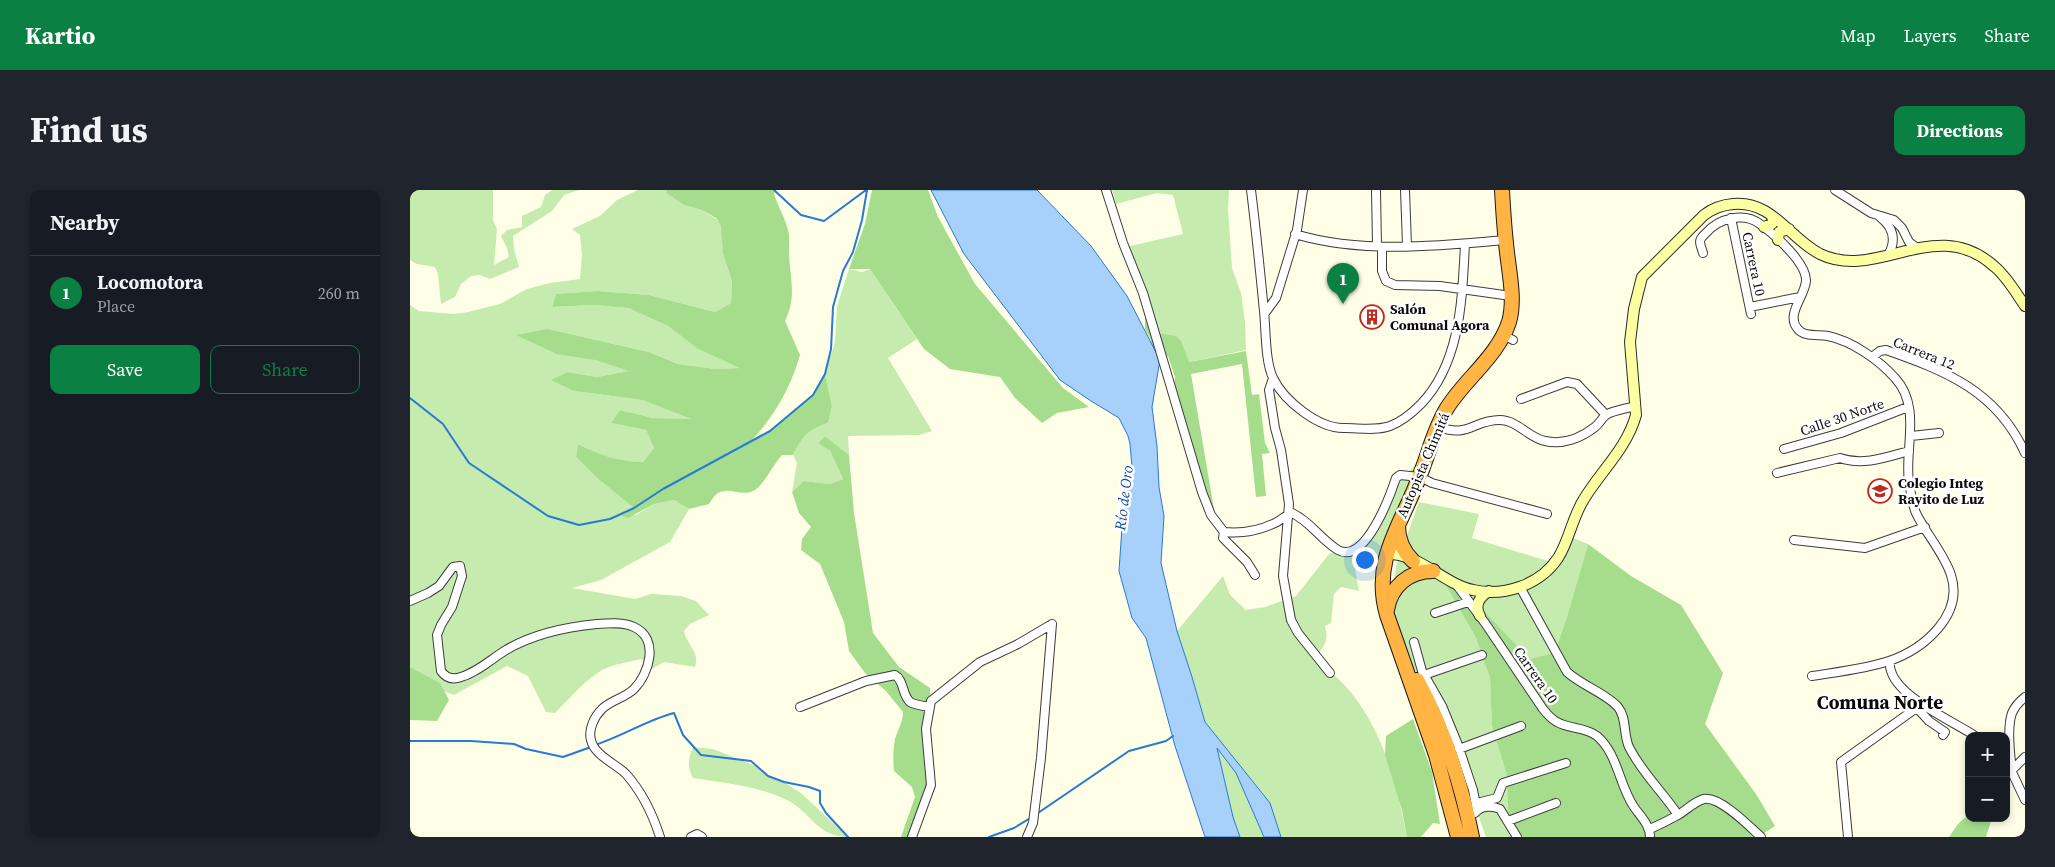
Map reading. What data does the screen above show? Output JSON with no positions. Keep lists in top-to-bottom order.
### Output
{
  "streets": {
    "highway": ["Autopista Chimitá"],
    "street": ["Carrera 10", "Carrera 12", "Calle 30 Norte"]
  },
  "districts": ["Comuna Norte"],
  "water": ["Río de Oro"],
  "places": {
    "building": ["Salón Comunal Agora"],
    "school or university": ["Colegio Integ Rayito de Luz"]
  },
  "page": {
    "header": "Kartio",
    "nav": ["Map", "Layers", "Share"],
    "title": "Find us",
    "buttons": [
      "Directions",
      ["Save", "Share"]
    ],
    "heading": "Nearby",
    "list": [
      {
        "mark": "1",
        "name": "Locomotora",
        "note": "Place",
        "value": "260 m"
      }
    ],
    "pins": "1",
    "map_buttons": ["+", "−"]
  }
}
